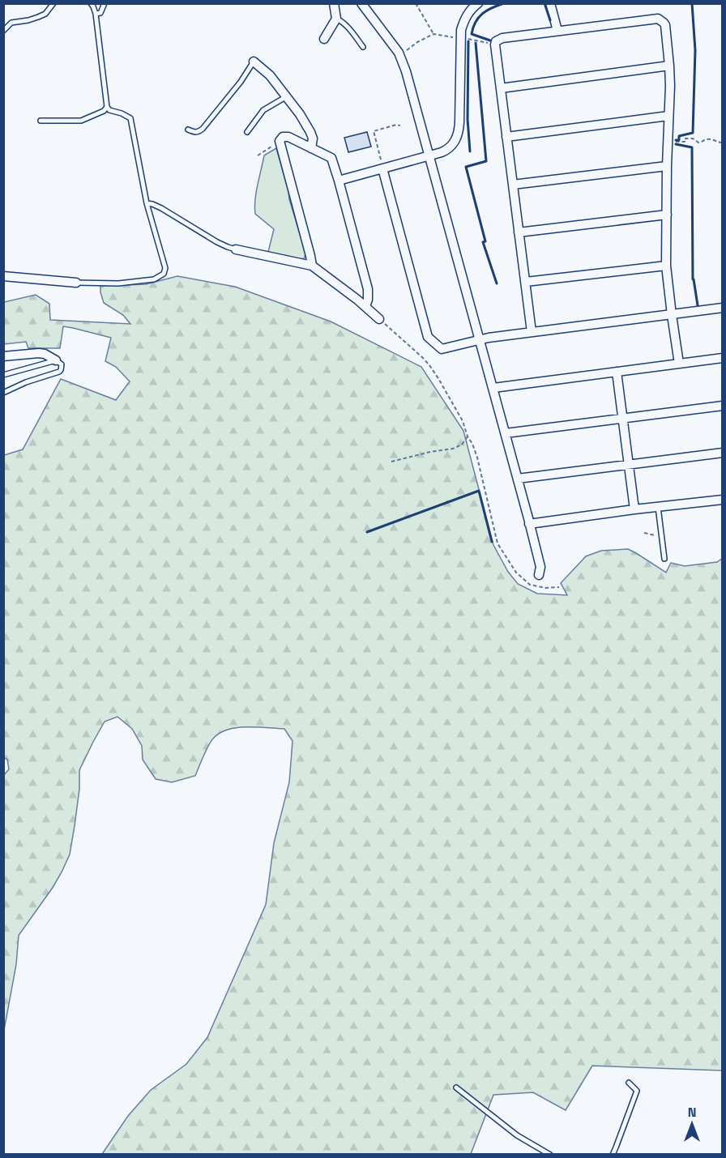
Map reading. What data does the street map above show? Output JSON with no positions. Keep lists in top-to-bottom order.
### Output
{
  "north": "top"
}
